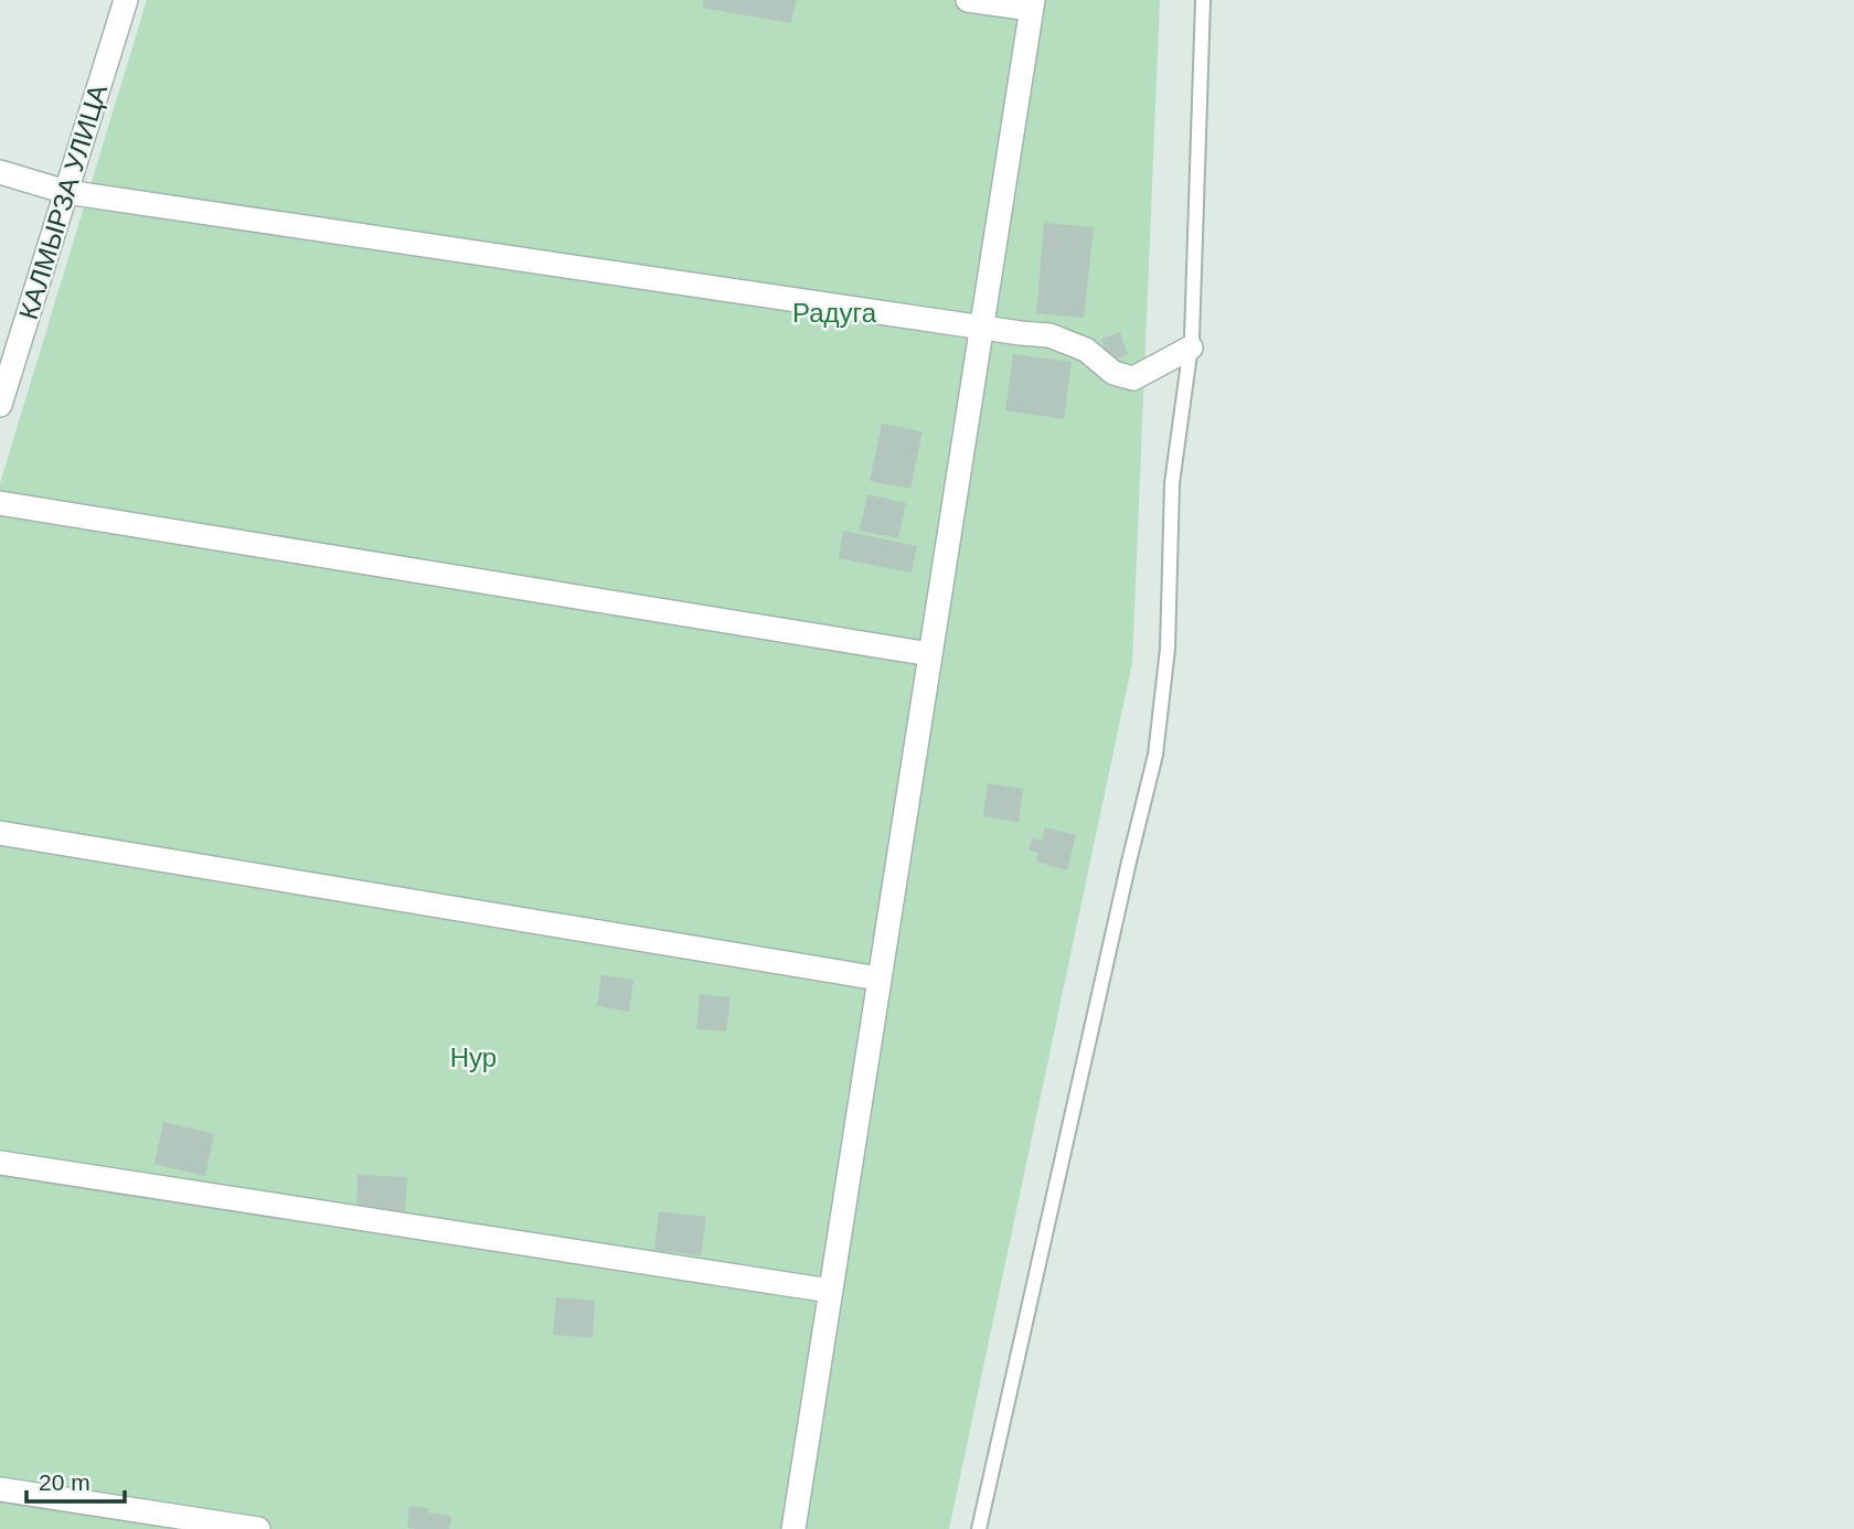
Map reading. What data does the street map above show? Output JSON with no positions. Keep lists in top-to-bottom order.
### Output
{
  "streets": {
    "street": ["КАЛМЫРЗА УЛИЦА"]
  },
  "parks": ["Радуга", "Нур"],
  "scale_bar": "20 m"
}
